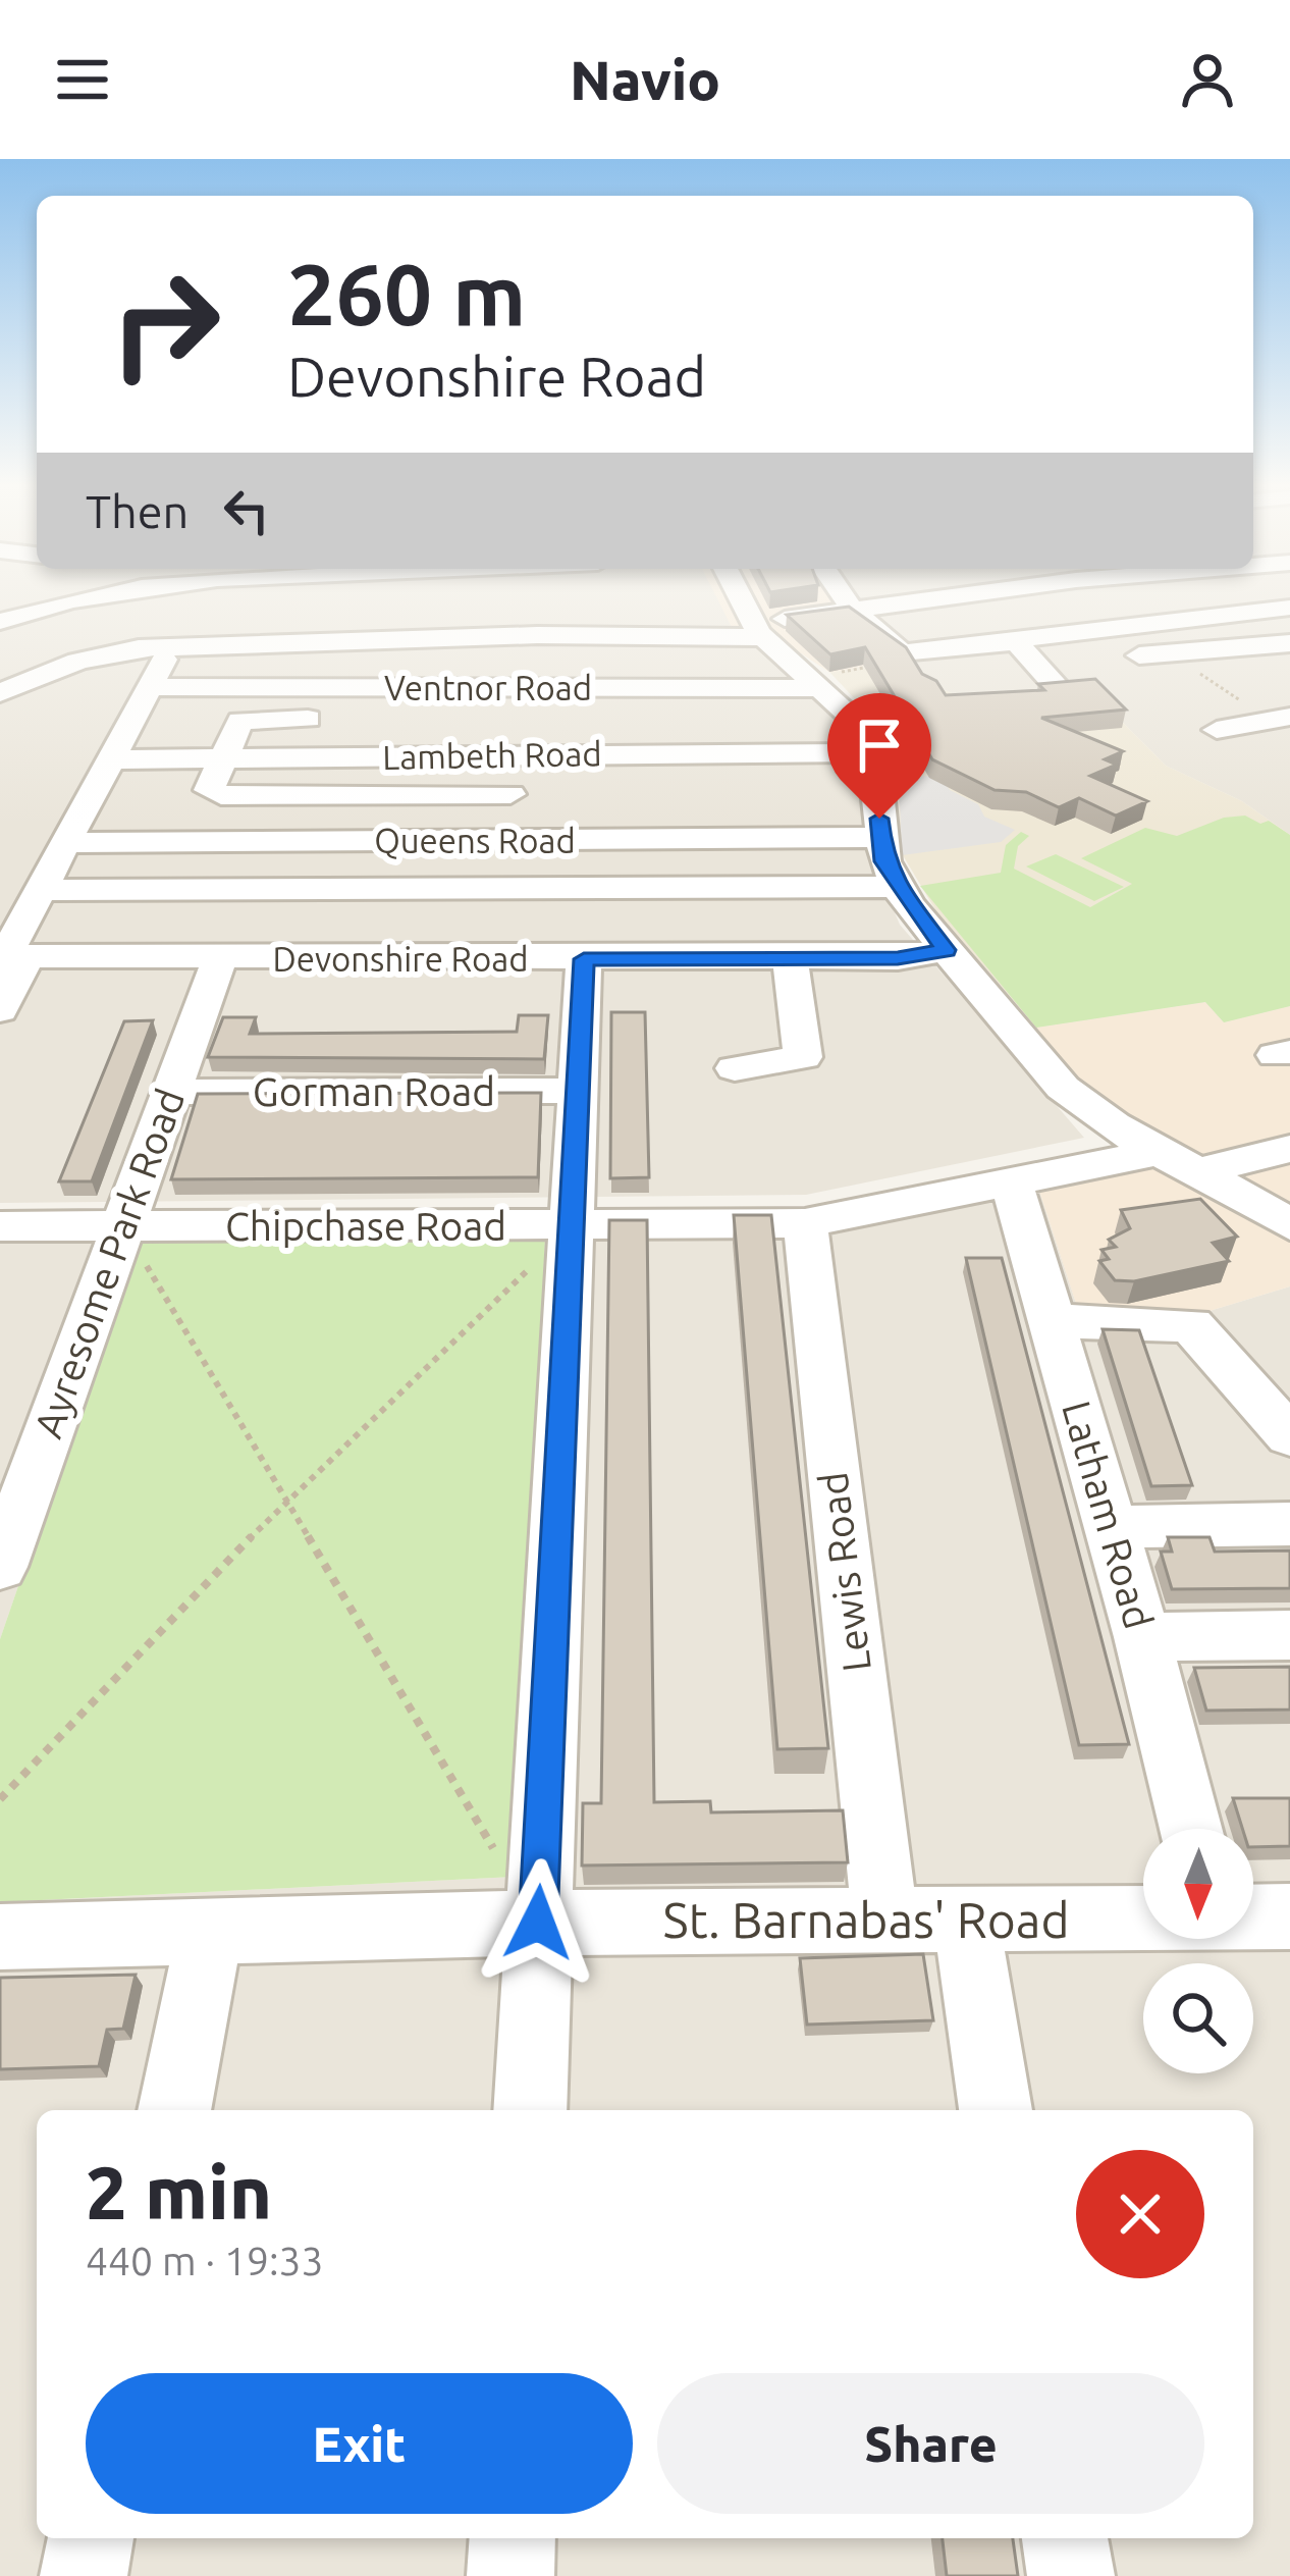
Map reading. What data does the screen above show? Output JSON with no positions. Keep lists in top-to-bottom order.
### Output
{
  "streets": {
    "street": [
      "Ventnor Road",
      "Lambeth Road",
      "Queens Road",
      "Devonshire Road",
      "Gorman Road",
      "Chipchase Road",
      "Ayresome Park Road",
      "Latham Road",
      "Lewis Road",
      "St. Barnabas' Road"
    ]
  },
  "crossings": [
    ["Devonshire Road", "Ayresome Park Road"],
    ["Gorman Road", "Ayresome Park Road"],
    ["Chipchase Road", "Ayresome Park Road"],
    ["Chipchase Road", "Latham Road"],
    ["Chipchase Road", "Lewis Road"],
    ["Lewis Road", "St. Barnabas' Road"]
  ],
  "north": "bottom",
  "page": {
    "header": "Navio",
    "turn": ["260 m", "Devonshire Road"],
    "then": "Then",
    "heading": ["2 min", "440 m · 19:33"],
    "buttons": ["Exit", "Share"]
  }
}
